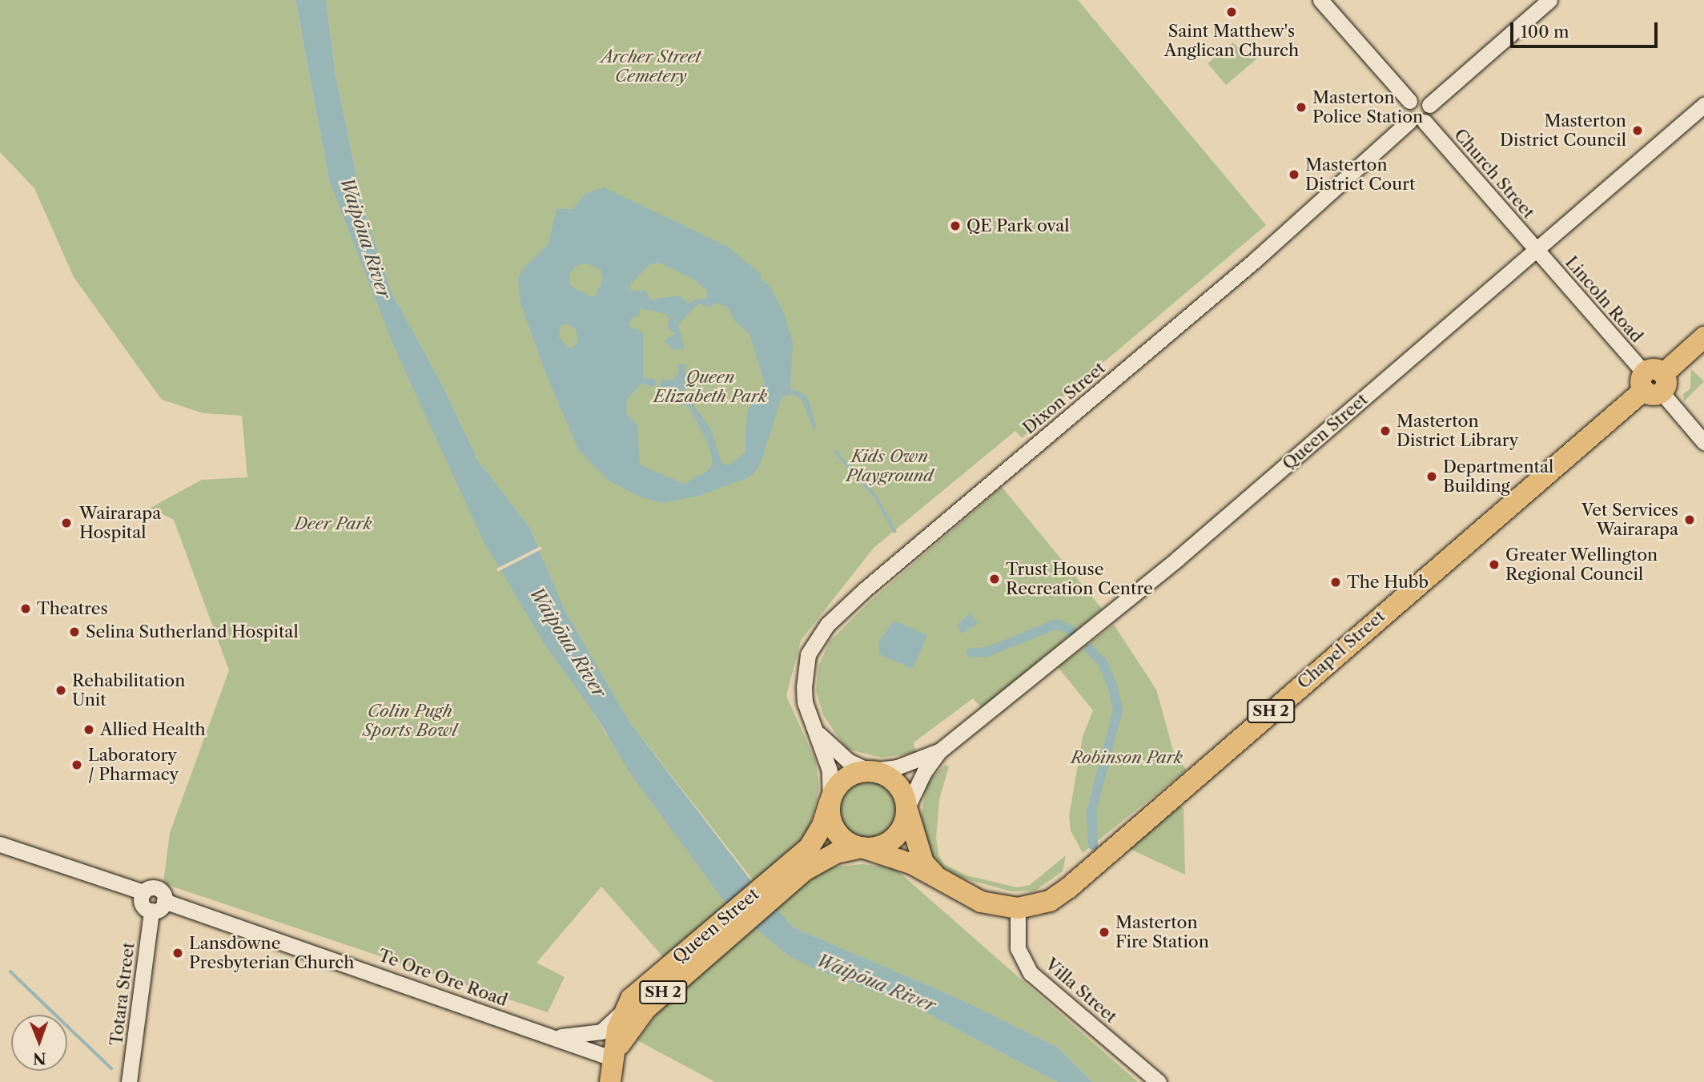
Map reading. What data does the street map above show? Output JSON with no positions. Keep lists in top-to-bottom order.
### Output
{
  "streets": {
    "highway": ["Queen Street", "Chapel Street", "SH 2"],
    "street": [
      "Church Street",
      "Lincoln Road",
      "Dixon Street",
      "Te Ore Ore Road",
      "Villa Street",
      "Totara Street"
    ]
  },
  "crossings": [
    ["Church Street", "Lincoln Road"],
    ["Church Street", "Dixon Street"],
    ["Church Street", "Queen Street"],
    ["Lincoln Road", "Queen Street"],
    ["Lincoln Road", "Chapel Street"],
    ["Dixon Street", "Queen Street"],
    ["Dixon Street", "Chapel Street"],
    ["Dixon Street", "SH 2"],
    ["Queen Street", "Chapel Street"],
    ["Queen Street", "SH 2"],
    ["Queen Street", "Te Ore Ore Road"],
    ["Chapel Street", "SH 2"],
    ["Chapel Street", "Villa Street"],
    ["SH 2", "Te Ore Ore Road"],
    ["Te Ore Ore Road", "Totara Street"]
  ],
  "water": ["Waipōua River"],
  "parks": [
    "Archer Street Cemetery",
    "Queen Elizabeth Park",
    "Kids Own Playground",
    "Deer Park",
    "Colin Pugh Sports Bowl",
    "Robinson Park"
  ],
  "places": [
    "Saint Matthew's Anglican Church",
    "Masterton Police Station",
    "Masterton District Council",
    "Masterton District Court",
    "QE Park oval",
    "Masterton District Library",
    "Departmental Building",
    "Vet Services Wairarapa",
    "Wairarapa Hospital",
    "Greater Wellington Regional Council",
    "Trust House Recreation Centre",
    "The Hubb",
    "Theatres",
    "Selina Sutherland Hospital",
    "Rehabilitation Unit",
    "Allied Health",
    "Laboratory / Pharmacy",
    "Masterton Fire Station",
    "Lansdowne Presbyterian Church"
  ],
  "scale_bar": "100 m",
  "north": "bottom"
}
